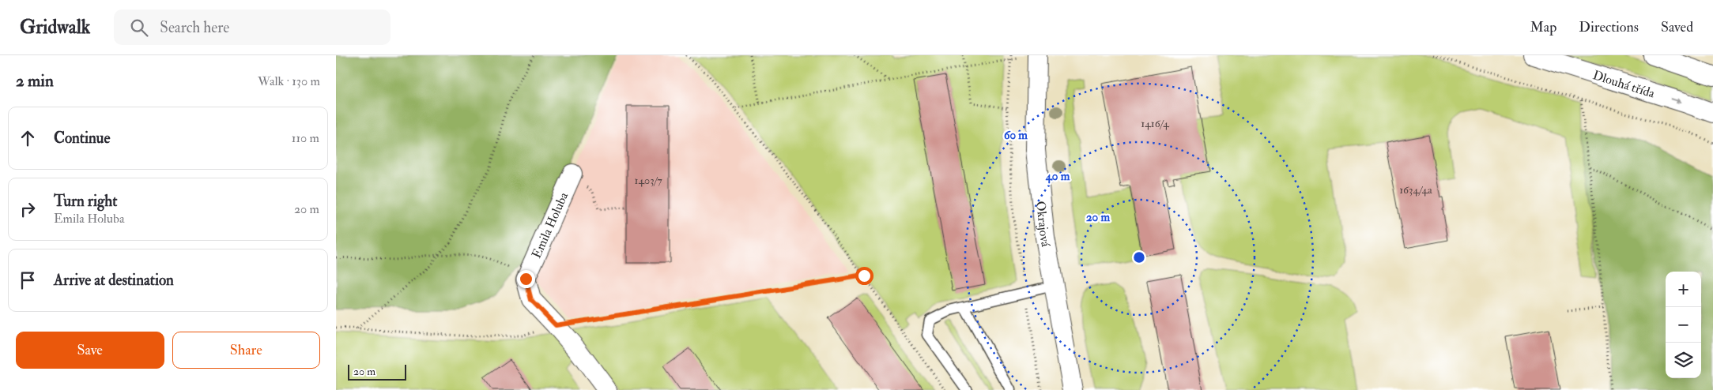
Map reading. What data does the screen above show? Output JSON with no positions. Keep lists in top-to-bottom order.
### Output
{
  "streets": {
    "street": ["Dlouhá třída", "Okrajová", "Emila Holuba"]
  },
  "house_numbers": ["1416/4", "1403/7", "1634/4a"],
  "scale_bar": "20 m",
  "page": {
    "header": "Gridwalk",
    "search": "Search here",
    "nav": ["Map", "Directions", "Saved"],
    "heading": ["2 min", "Walk · 130 m"],
    "list": [
      ["Continue", "110 m"],
      ["Turn right", "Emila Holuba", "20 m"],
      "Arrive at destination"
    ],
    "map_buttons": ["+", "−"],
    "buttons": ["Save", "Share"],
    "scale": "20 m"
  },
  "rings": ["60 m", "40 m", "20 m"]
}
